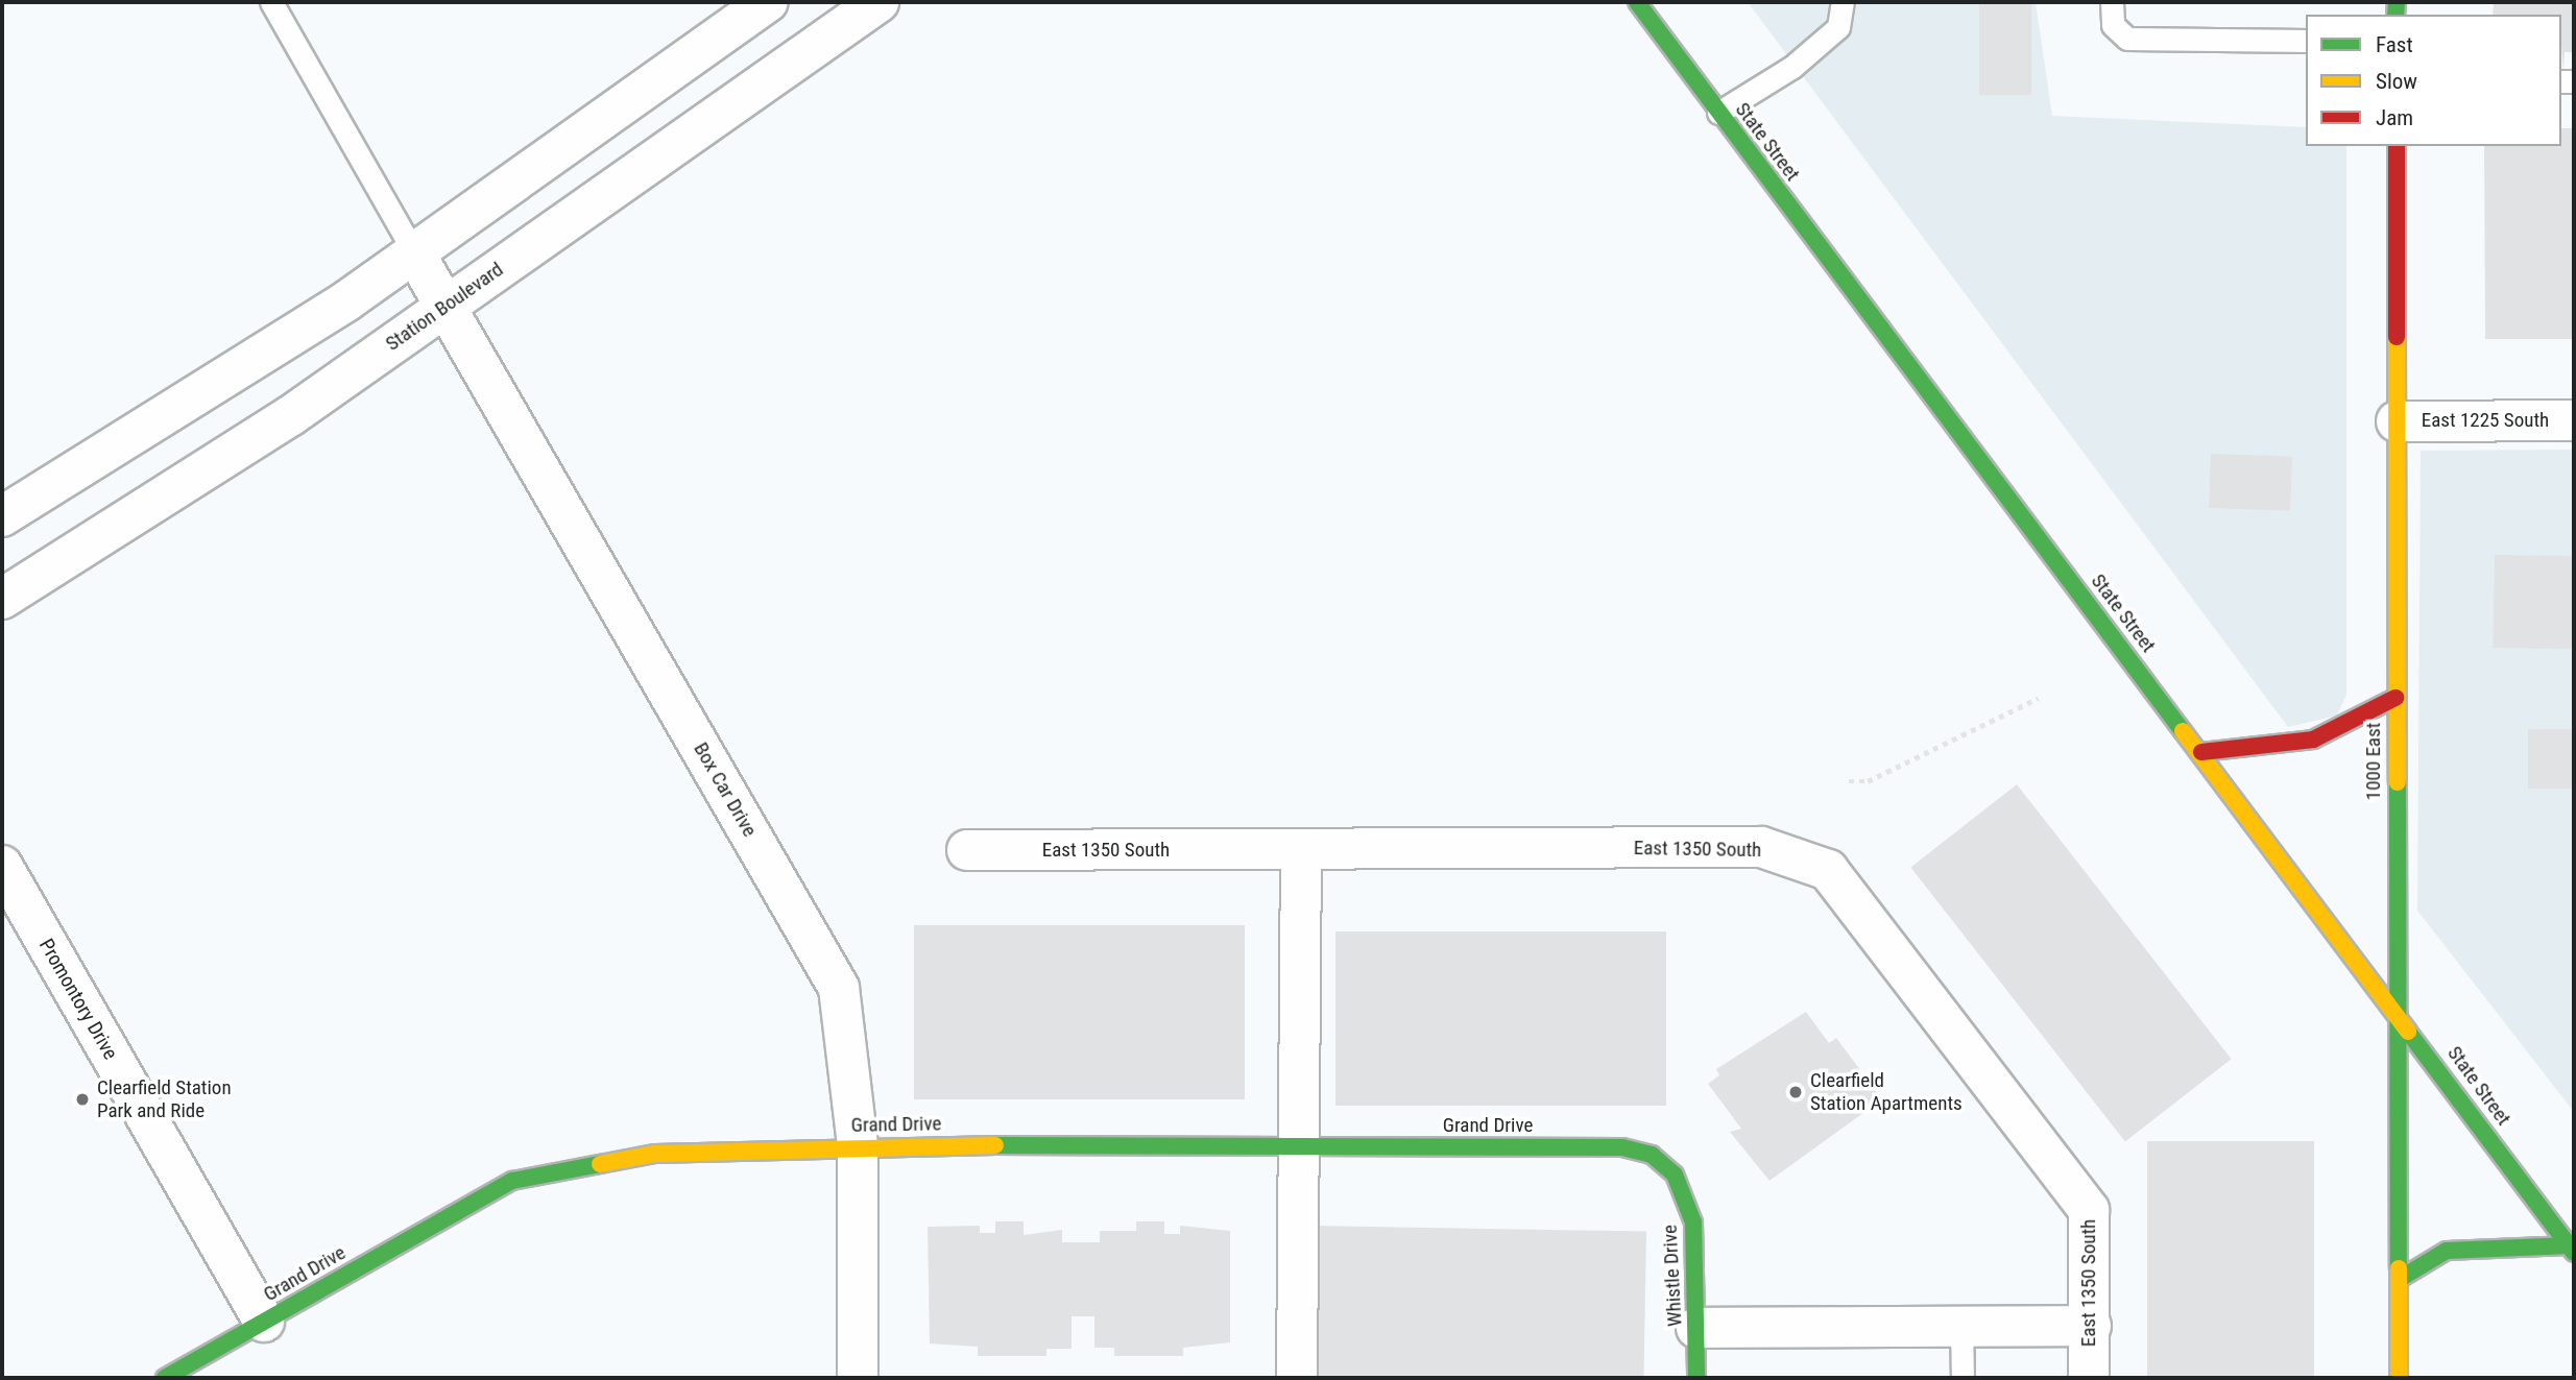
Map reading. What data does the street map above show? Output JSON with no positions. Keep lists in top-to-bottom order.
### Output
{
  "streets": {
    "street": [
      "State Street",
      "Station Boulevard",
      "East 1225 South",
      "1000 East",
      "Box Car Drive",
      "East 1350 South",
      "Promontory Drive",
      "Grand Drive",
      "Whistle Drive"
    ]
  },
  "crossings": [
    ["State Street", "1000 East"],
    ["Station Boulevard", "Box Car Drive"],
    ["East 1225 South", "1000 East"],
    ["Box Car Drive", "Grand Drive"],
    ["Promontory Drive", "Grand Drive"],
    ["Grand Drive", "Whistle Drive"]
  ],
  "places": ["Clearfield Station Apartments", "Clearfield Station Park and Ride"],
  "legend": ["Fast", "Slow", "Jam"]
}
